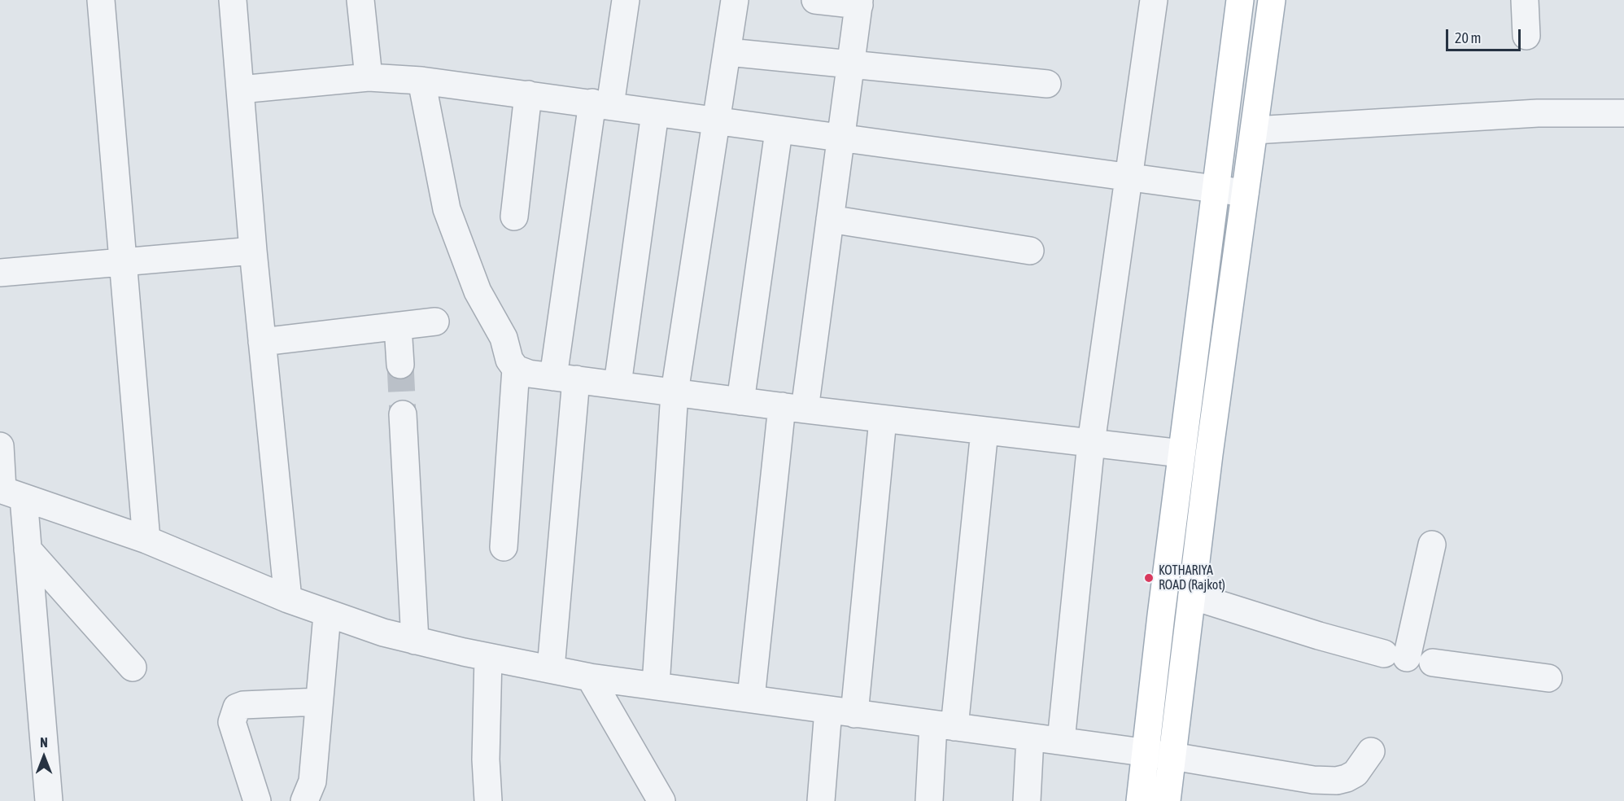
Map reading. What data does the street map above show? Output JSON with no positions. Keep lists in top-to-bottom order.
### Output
{
  "places": ["KOTHARIYA ROAD (Rajkot)"],
  "scale_bar": "20 m",
  "north": "top"
}
